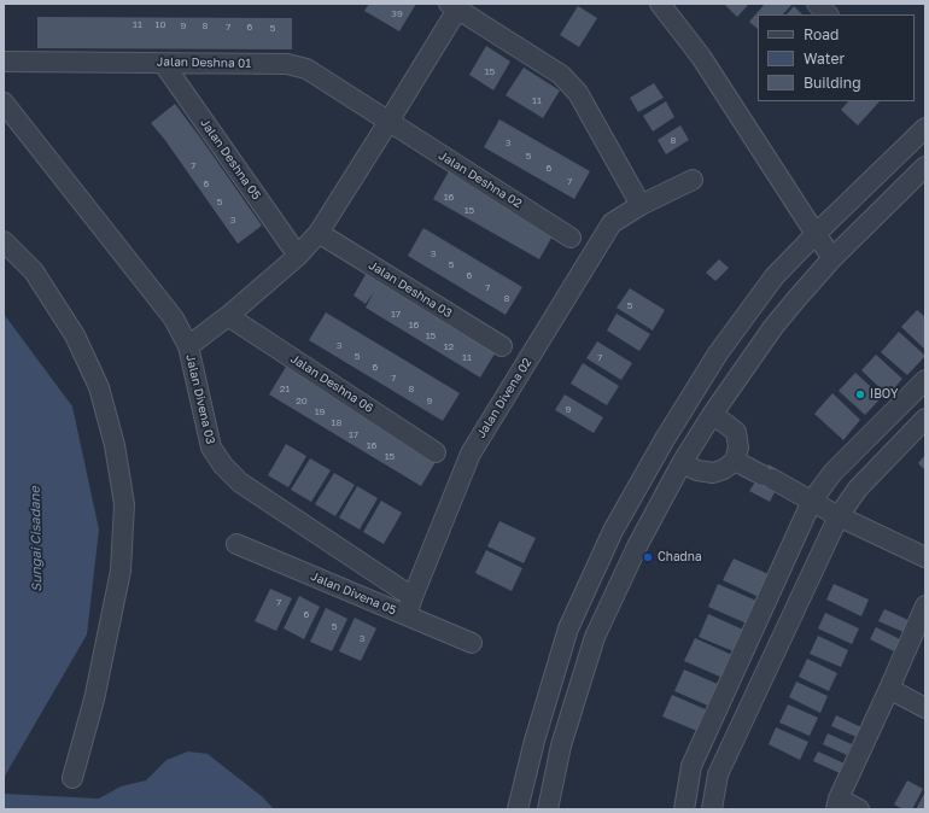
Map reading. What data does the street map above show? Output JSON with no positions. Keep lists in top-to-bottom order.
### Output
{
  "streets": {
    "street": [
      "Jalan Deshna 01",
      "Jalan Deshna 05",
      "Jalan Deshna 02",
      "Jalan Deshna 03",
      "Jalan Deshna 06",
      "Jalan Divena 02",
      "Jalan Divena 03",
      "Jalan Divena 05"
    ]
  },
  "crossings": [
    ["Jalan Deshna 01", "Jalan Deshna 05"],
    ["Jalan Deshna 01", "Jalan Deshna 02"],
    ["Jalan Divena 02", "Jalan Divena 03"],
    ["Jalan Divena 02", "Jalan Divena 05"]
  ],
  "water": ["Sungai Cisadane"],
  "places": ["IBOY", "Chadna"],
  "house_numbers": [
    "39",
    "11",
    "10",
    "9",
    "8",
    "7",
    "6",
    "5",
    "15",
    "11",
    "8",
    "3",
    "5",
    "7",
    "6",
    "7",
    "6",
    "16",
    "5",
    "15",
    "3",
    "3",
    "5",
    "6",
    "7",
    "8",
    "5",
    "17",
    "16",
    "15",
    "3",
    "12",
    "5",
    "11",
    "7",
    "6",
    "7",
    "21",
    "8",
    "20",
    "9",
    "9",
    "19",
    "18",
    "17",
    "16",
    "15",
    "7",
    "6",
    "5",
    "3"
  ],
  "legend": ["Road", "Water", "Building"]
}
